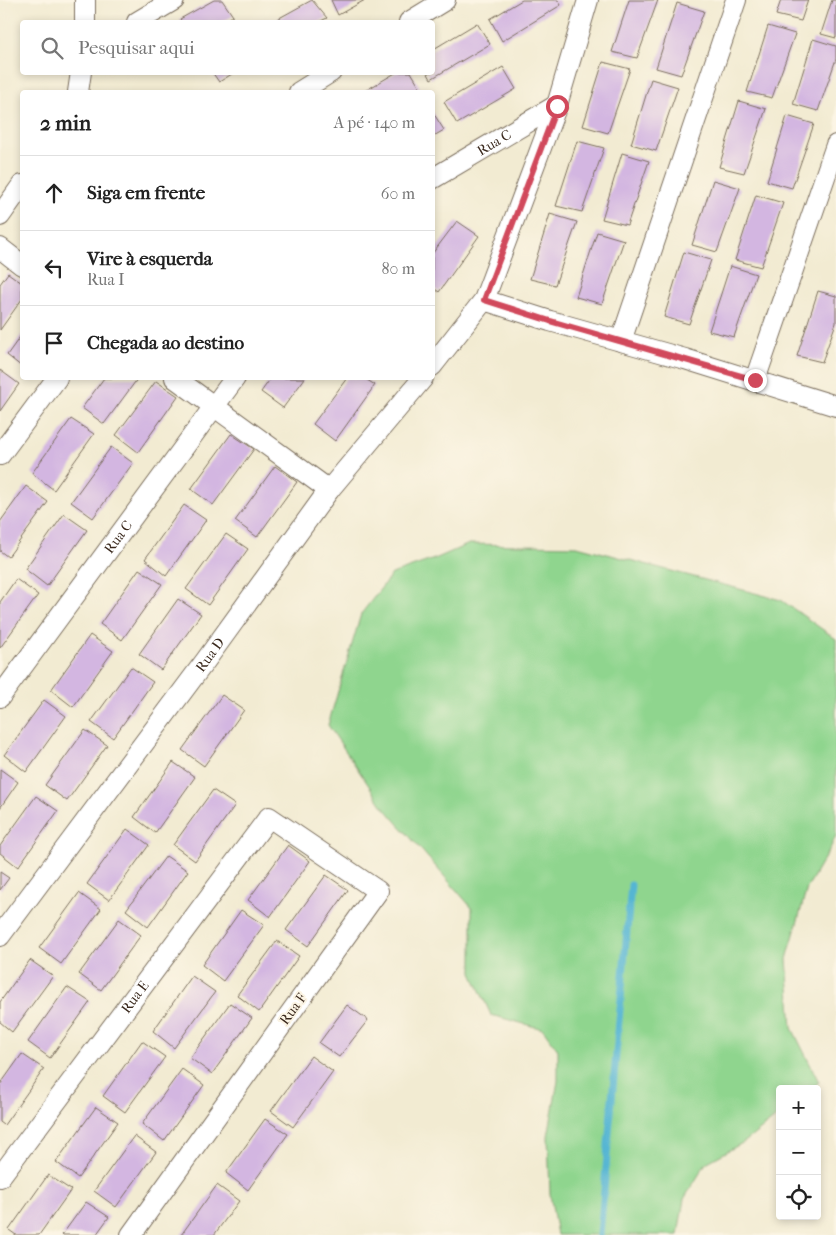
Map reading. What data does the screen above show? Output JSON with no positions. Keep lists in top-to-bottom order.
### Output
{
  "streets": {
    "street": [
      "Rua C",
      "Rua D",
      "Rua E",
      "Rua F"
    ]
  },
  "crossings": [
    ["Rua E", "Rua F"]
  ],
  "page": {
    "search": "Pesquisar aqui",
    "heading": ["2 min", "A pé · 140 m"],
    "list": [
      ["Siga em frente", "60 m"],
      ["Vire à esquerda", "Rua I", "80 m"],
      "Chegada ao destino"
    ],
    "map_buttons": ["+", "−"]
  }
}
